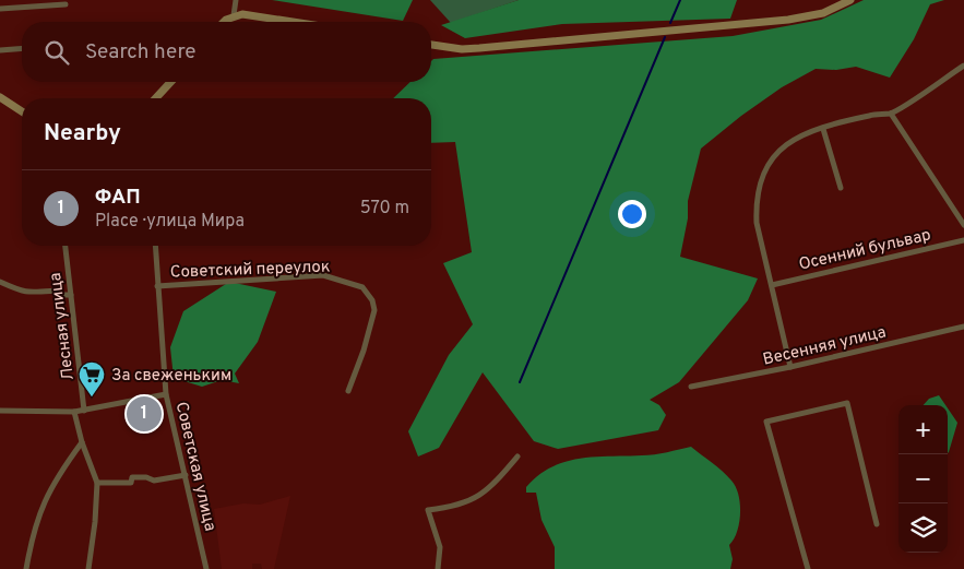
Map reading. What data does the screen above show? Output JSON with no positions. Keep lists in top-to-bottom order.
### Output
{
  "streets": {
    "street": [
      "Осенний бульвар",
      "Советский переулок",
      "Лесная улица",
      "Весенняя улица",
      "Советская улица"
    ]
  },
  "crossings": [
    ["Советский переулок", "Советская улица"]
  ],
  "places": {
    "supermarket": ["За свеженьким"]
  },
  "page": {
    "search": "Search here",
    "heading": "Nearby",
    "list": [
      {
        "mark": "1",
        "name": "ФАП",
        "note": "Place · улица Мира",
        "value": "570 m"
      }
    ],
    "pins": "1",
    "map_buttons": ["+", "−"]
  }
}
